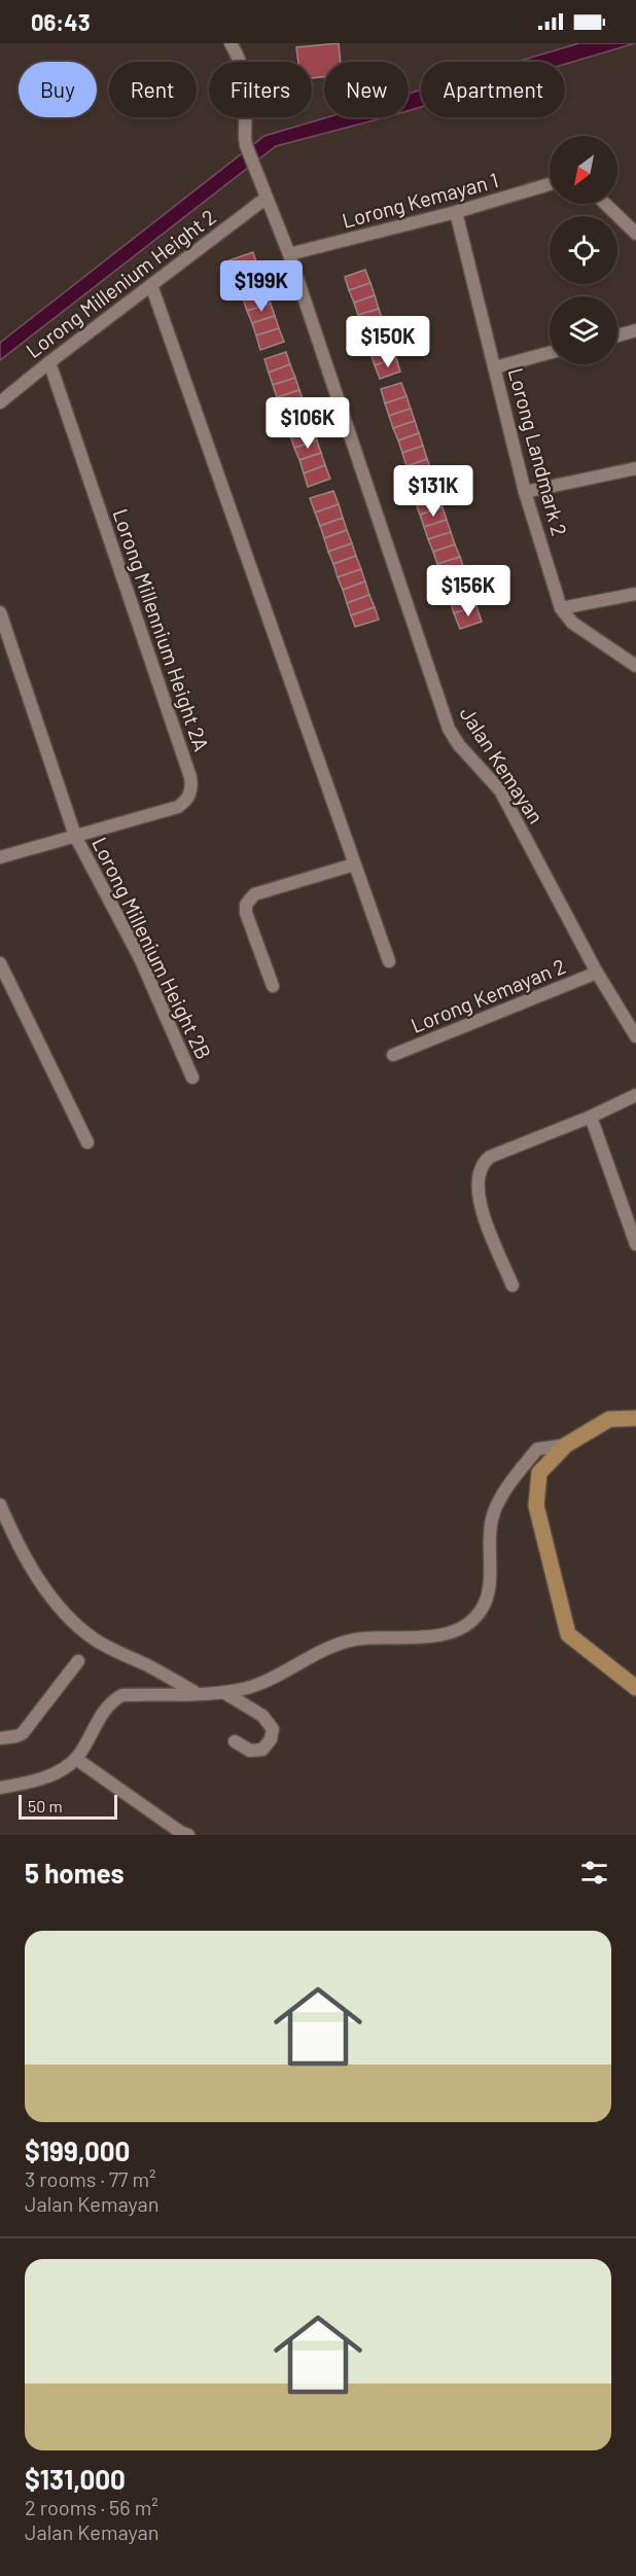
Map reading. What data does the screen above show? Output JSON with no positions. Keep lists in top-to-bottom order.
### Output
{
  "streets": {
    "street": [
      "Lorong Kemayan 1",
      "Lorong Millenium Height 2",
      "Lorong Landmark 2",
      "Lorong Millennium Height 2A",
      "Jalan Kemayan",
      "Lorong Millenium Height 2B",
      "Lorong Kemayan 2"
    ]
  },
  "crossings": [
    ["Lorong Kemayan 1", "Lorong Landmark 2"],
    ["Lorong Kemayan 1", "Jalan Kemayan"],
    ["Lorong Millenium Height 2", "Lorong Millennium Height 2A"],
    ["Lorong Millenium Height 2", "Jalan Kemayan"],
    ["Lorong Millennium Height 2A", "Lorong Millenium Height 2B"],
    ["Jalan Kemayan", "Lorong Kemayan 2"]
  ],
  "scale_bar": "50 m",
  "north": "bottom left",
  "page": {
    "status": "06:43",
    "chip": [
      "Buy",
      "Rent",
      "Filters",
      "New",
      "Apartment"
    ],
    "price": [
      "$199K",
      "$150K",
      "$106K",
      "$131K",
      "$156K"
    ],
    "scale": "50 m",
    "heading": "5 homes",
    "list": [
      {
        "name": "$199,000",
        "note": "3 rooms · 77 m² · Jalan Kemayan"
      },
      {
        "name": "$131,000",
        "note": "2 rooms · 56 m² · Jalan Kemayan"
      }
    ]
  }
}
